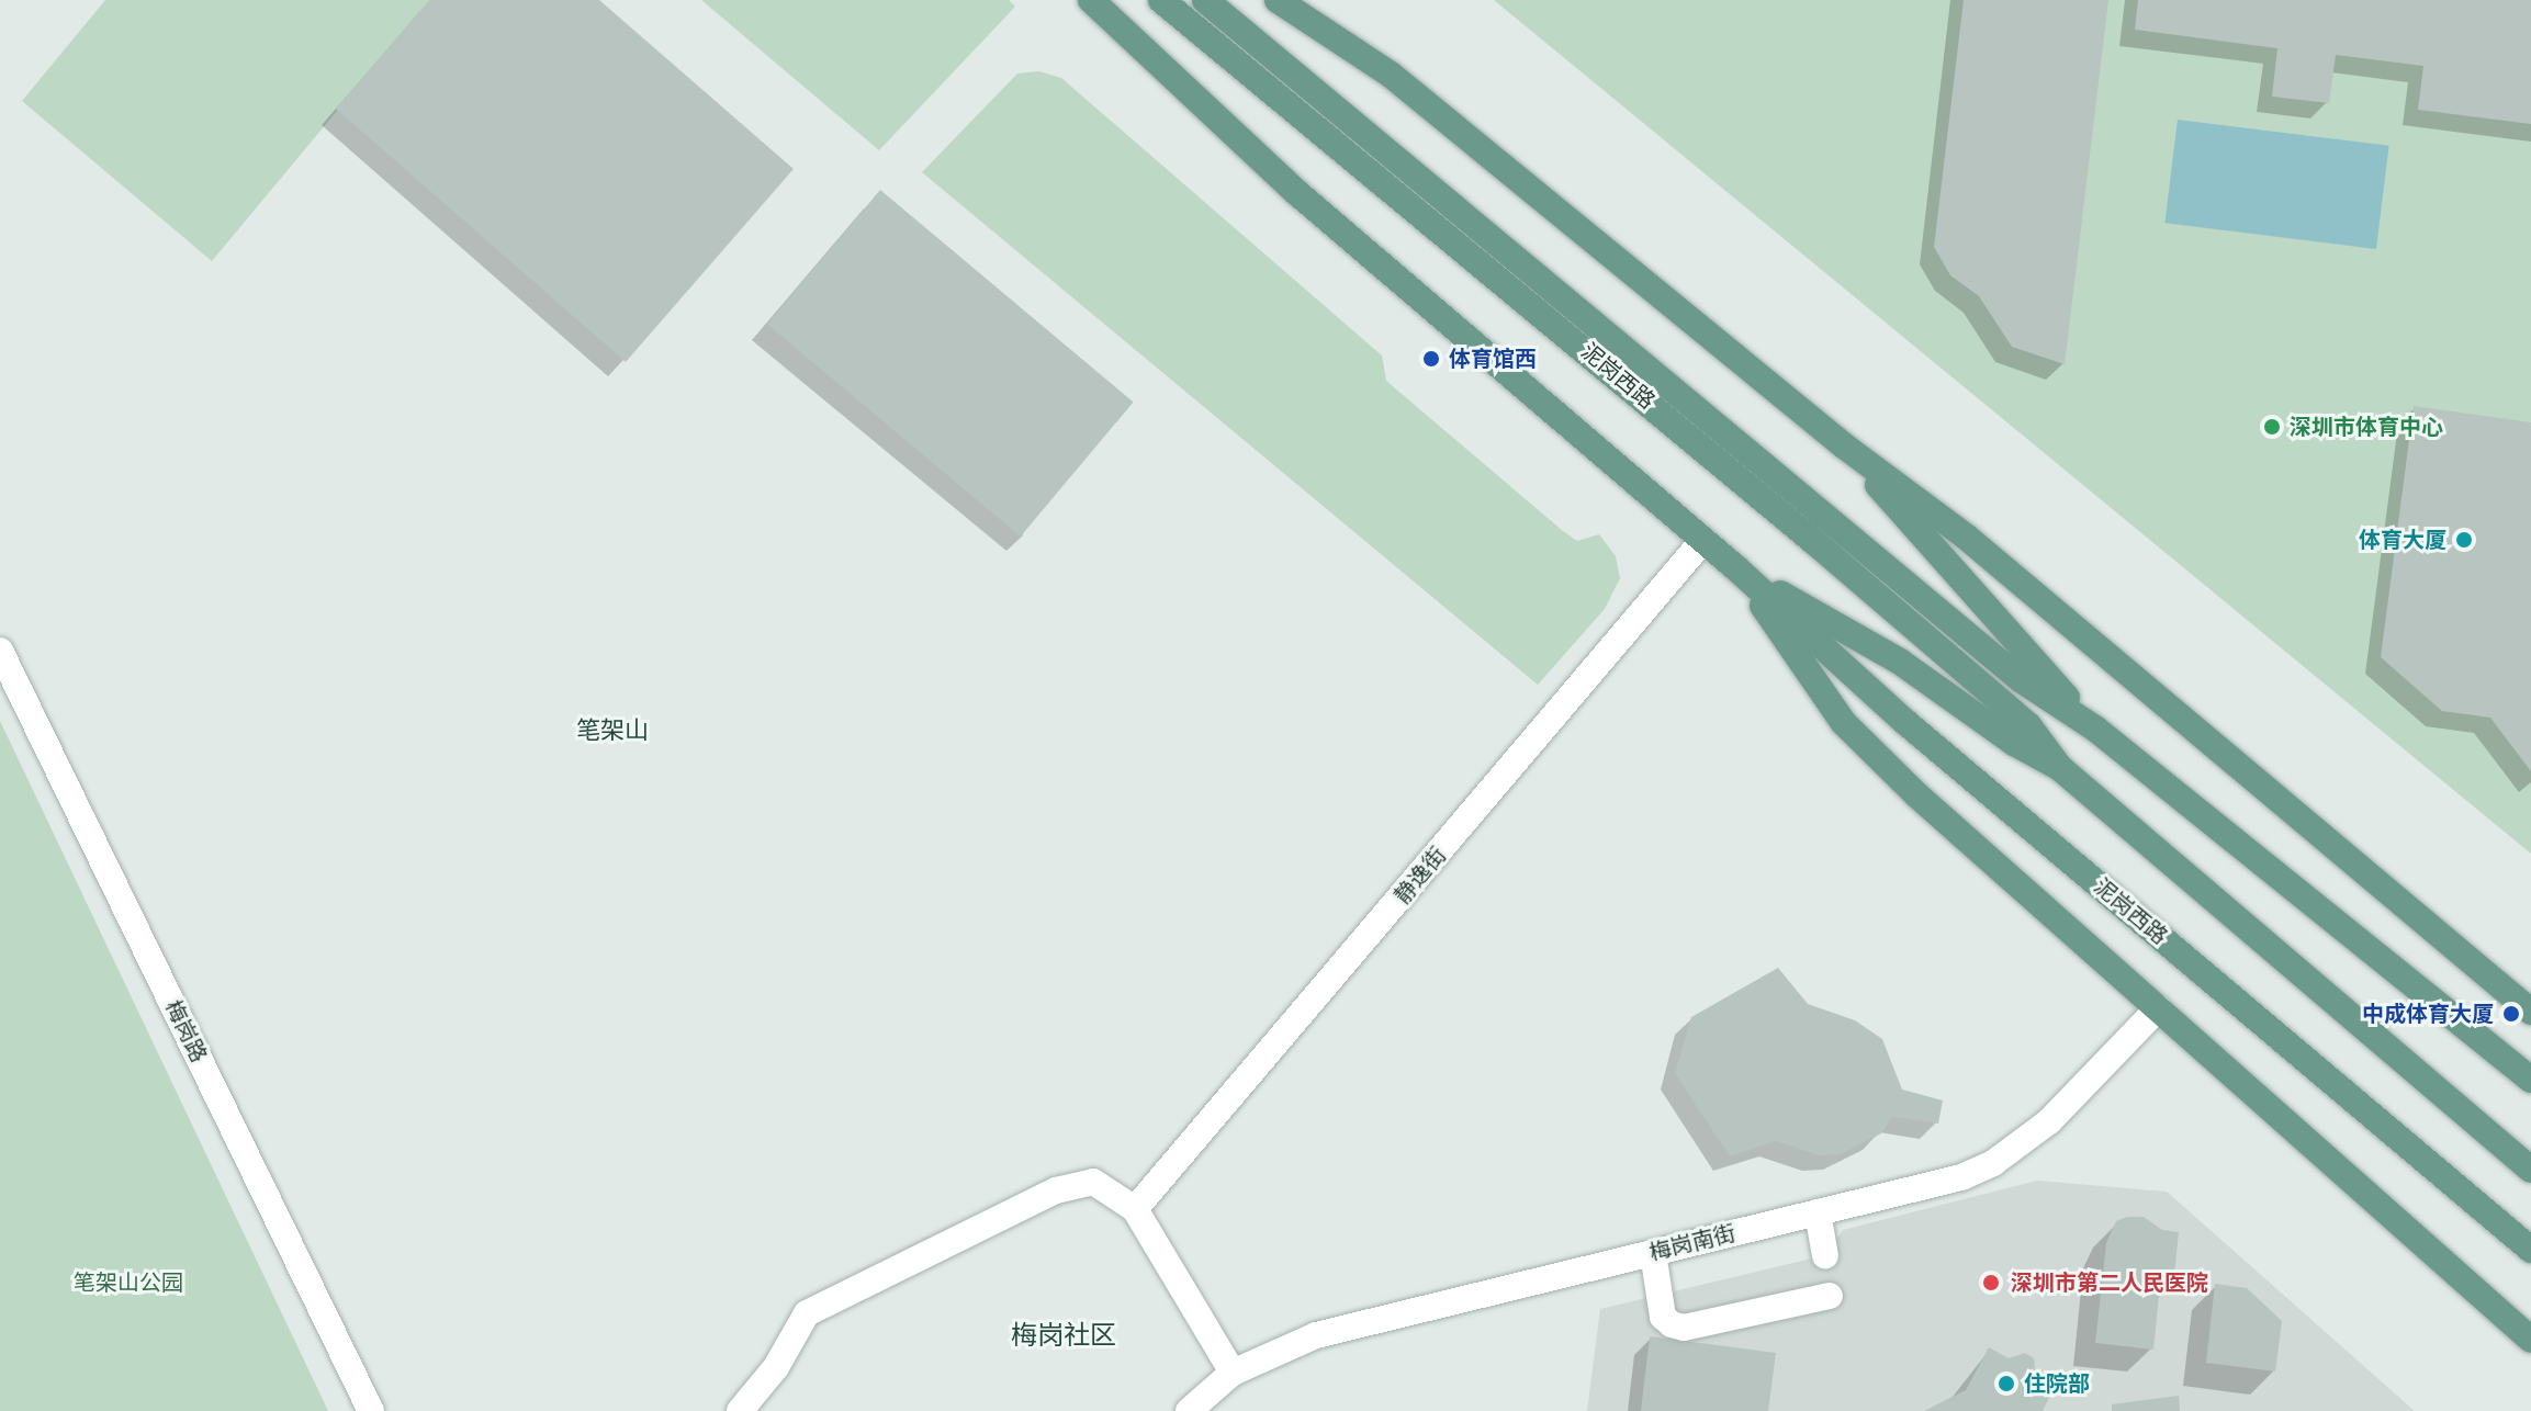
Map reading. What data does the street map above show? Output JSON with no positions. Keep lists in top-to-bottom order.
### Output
{
  "streets": {
    "main road": ["泥岗西路"],
    "street": ["静逸街", "梅岗路", "梅岗南街"]
  },
  "crossings": [
    ["泥岗西路", "静逸街"]
  ],
  "districts": ["笔架山", "梅岗社区"],
  "parks": ["笔架山公园"],
  "places": [
    "体育馆西",
    "深圳市体育中心",
    "体育大厦",
    "中成体育大厦",
    "深圳市第二人民医院",
    "住院部"
  ]
}
